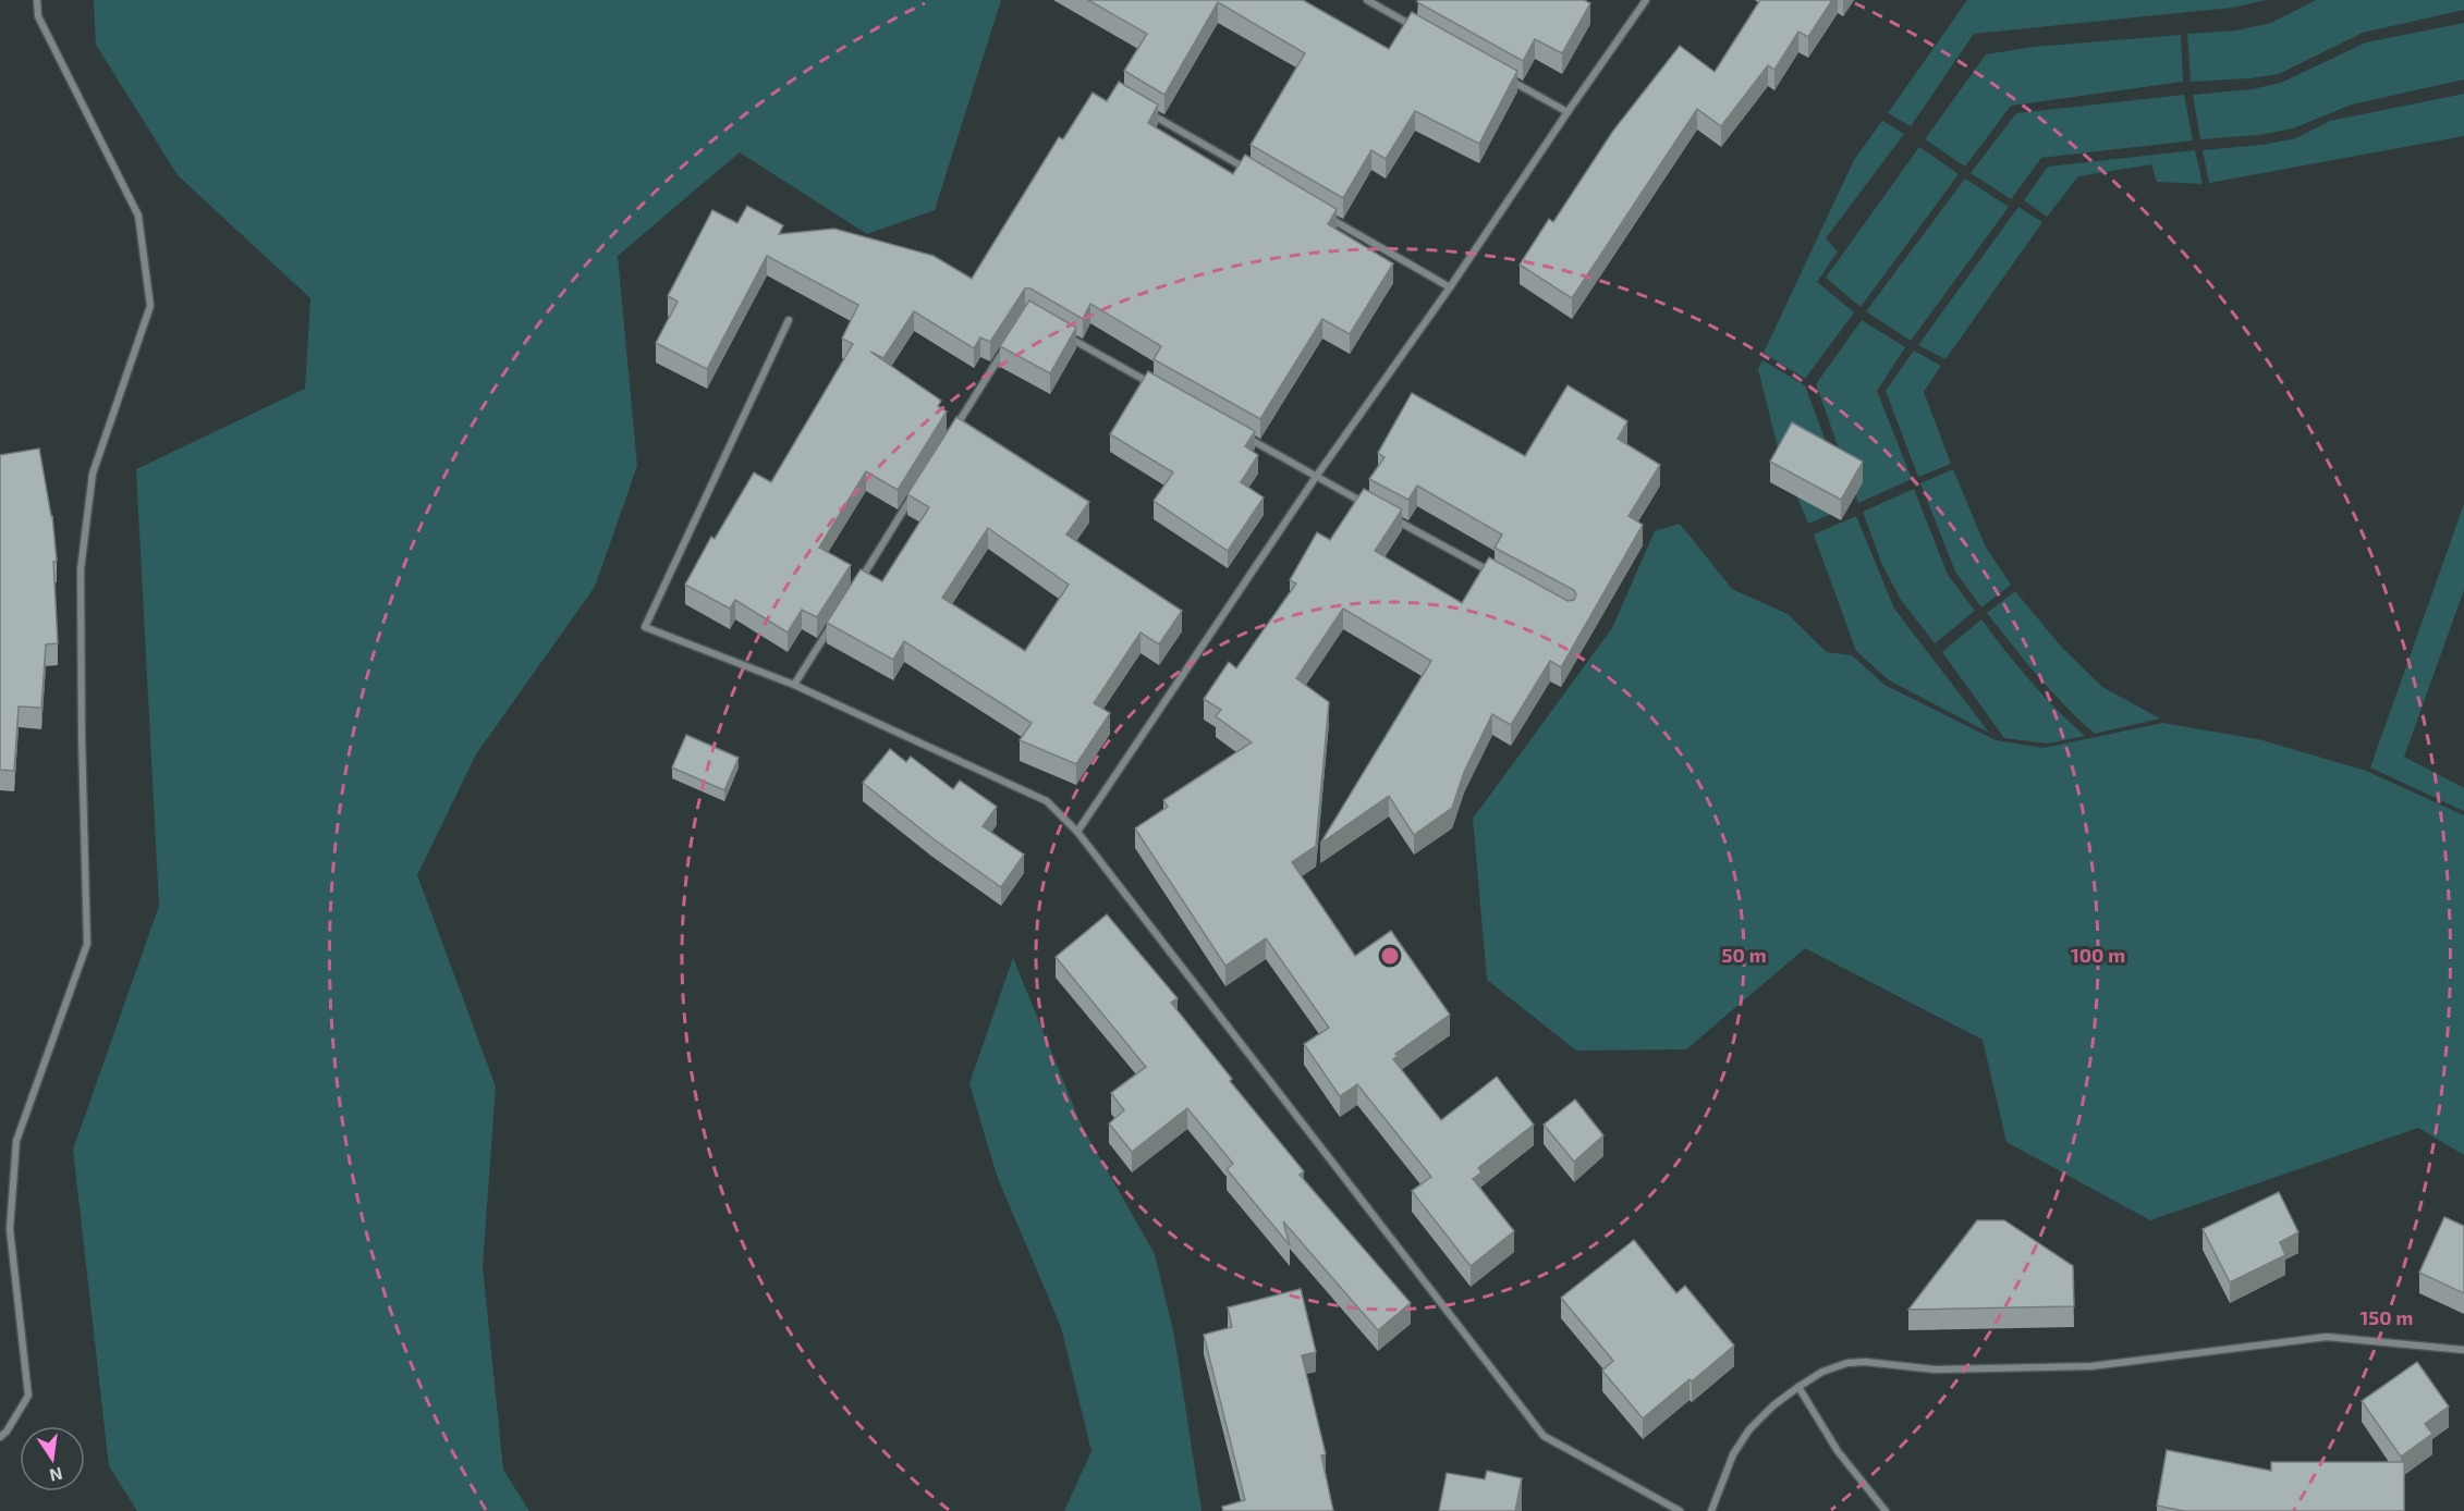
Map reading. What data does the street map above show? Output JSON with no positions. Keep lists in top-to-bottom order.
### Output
{
  "north": "bottom",
  "rings": ["50 m", "100 m", "150 m"]
}
